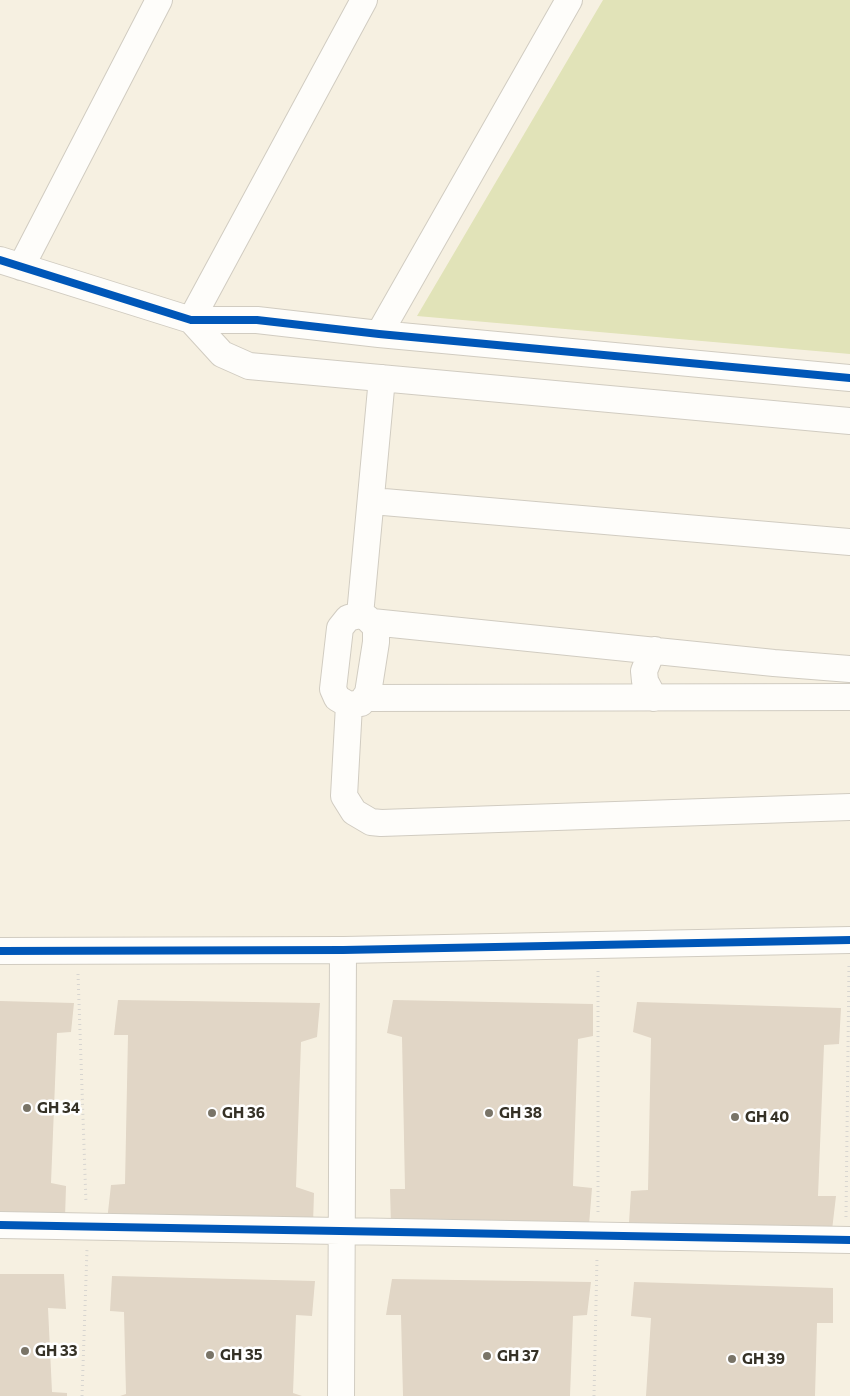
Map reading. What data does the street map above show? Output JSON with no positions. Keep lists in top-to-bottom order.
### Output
{
  "places": [
    "GH 34",
    "GH 36",
    "GH 38",
    "GH 40",
    "GH 33",
    "GH 35",
    "GH 37",
    "GH 39"
  ]
}
